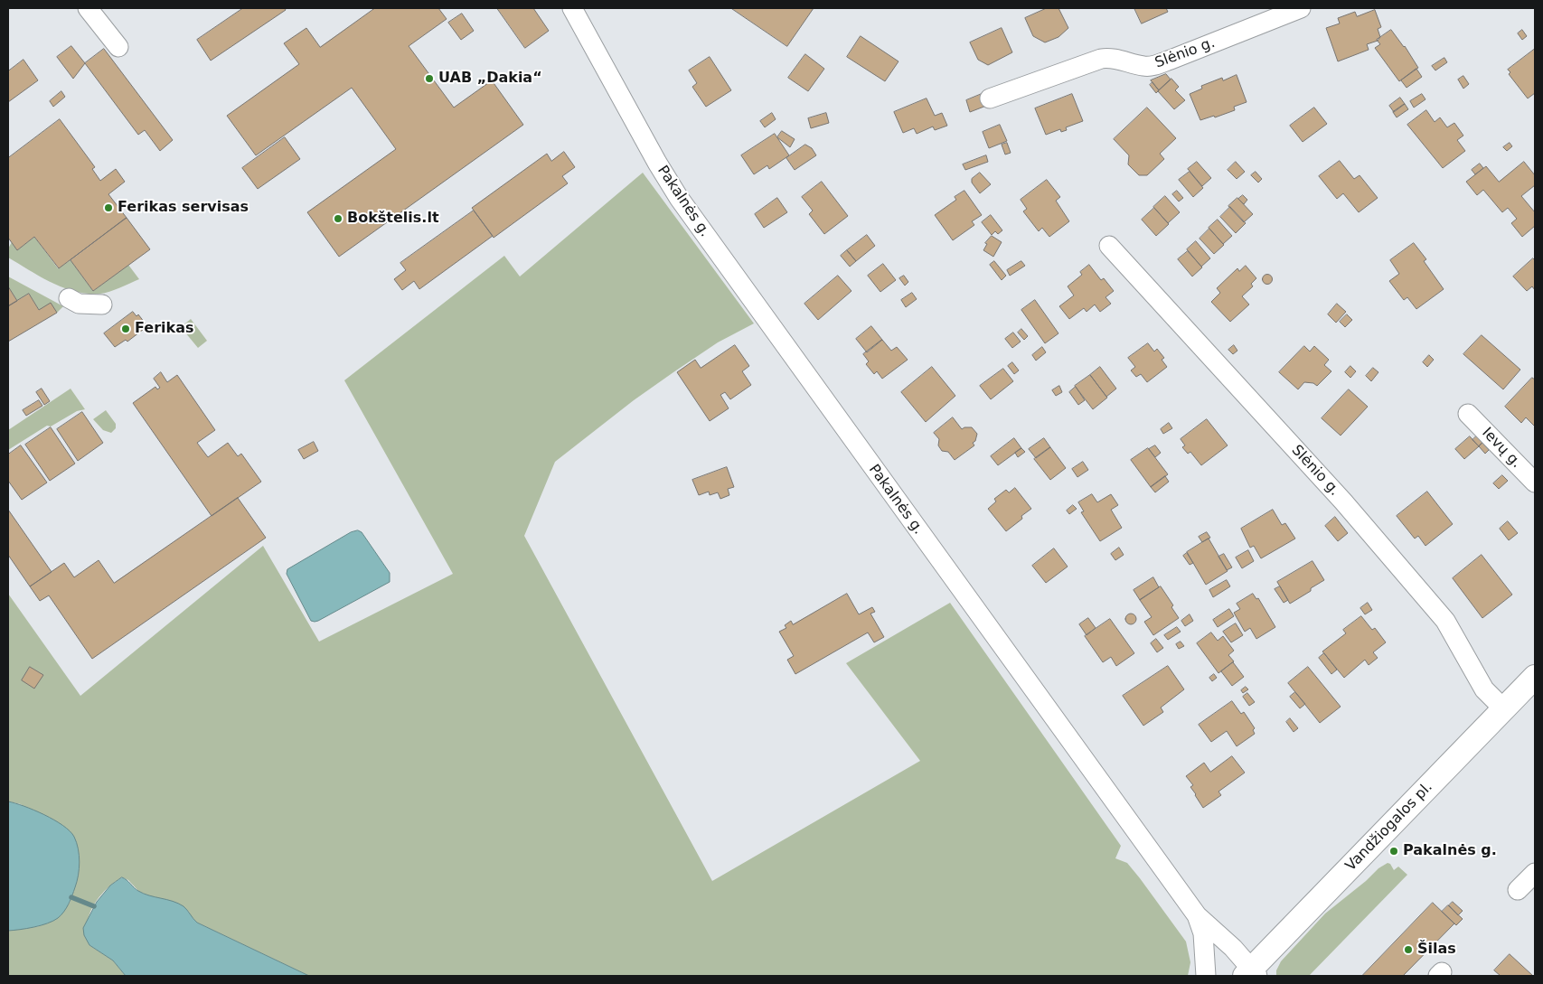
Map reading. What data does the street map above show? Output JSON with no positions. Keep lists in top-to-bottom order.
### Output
{
  "streets": {
    "main road": ["Vandžiogalos pl."],
    "street": ["Slėnio g.", "Pakalnės g.", "Ievų g."]
  },
  "crossings": [
    ["Slėnio g.", "Vandžiogalos pl."],
    ["Pakalnės g.", "Vandžiogalos pl."]
  ],
  "places": [
    "UAB „Dakia“",
    "Ferikas servisas",
    "Bokštelis.lt",
    "Ferikas",
    "Pakalnės g.",
    "Šilas"
  ]
}
